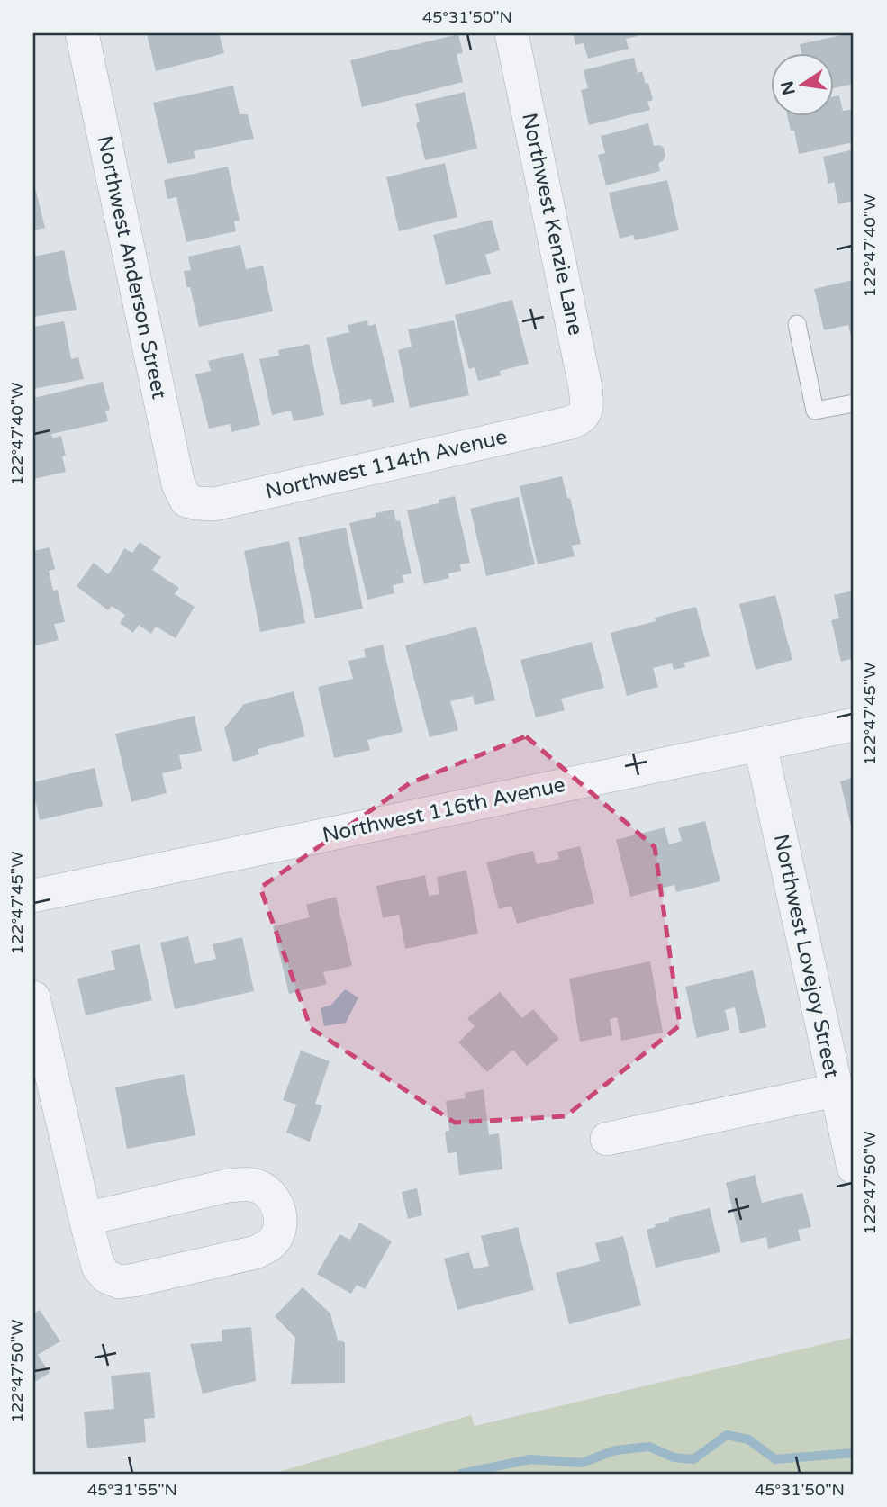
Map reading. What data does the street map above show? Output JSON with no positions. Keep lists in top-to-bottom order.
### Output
{
  "streets": {
    "street": [
      "Northwest Kenzie Lane",
      "Northwest Anderson Street",
      "Northwest 114th Avenue",
      "Northwest 116th Avenue",
      "Northwest Lovejoy Street"
    ]
  },
  "crossings": [
    ["Northwest Kenzie Lane", "Northwest 114th Avenue"],
    ["Northwest Anderson Street", "Northwest 114th Avenue"],
    ["Northwest 116th Avenue", "Northwest Lovejoy Street"]
  ],
  "north": "left",
  "coordinates": [
    "45°31'50\"N",
    "122°47'40\"W",
    "122°47'45\"W",
    "122°47'50\"W",
    "45°31'55\"N"
  ]
}
